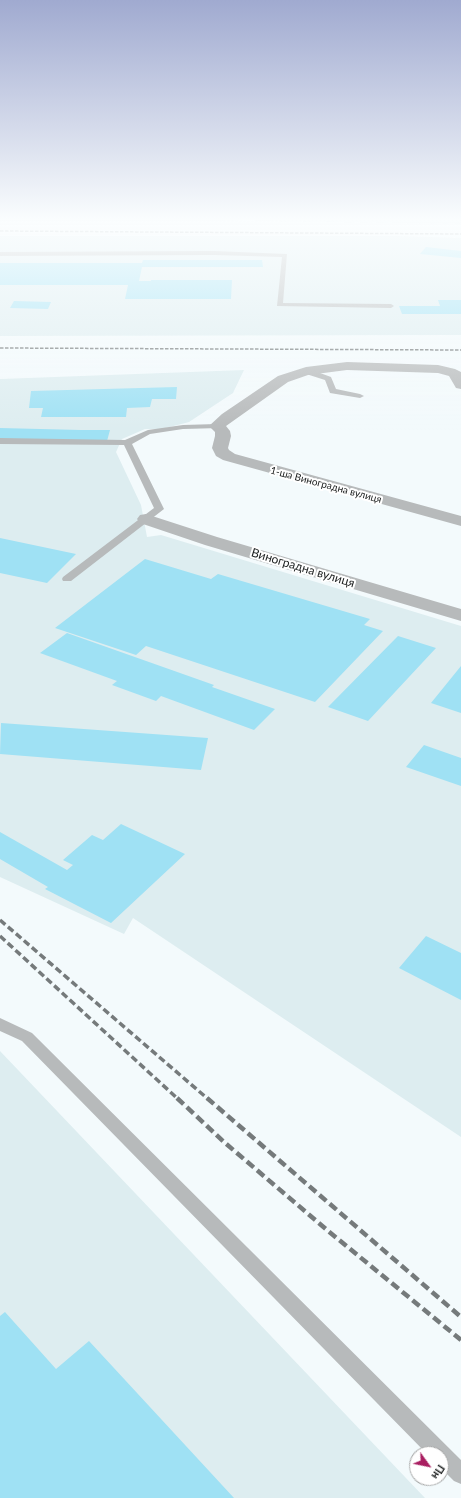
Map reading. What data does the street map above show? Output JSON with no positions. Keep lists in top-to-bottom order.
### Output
{
  "streets": {
    "street": ["1-ша Виноградна вулиця", "Виноградна вулиця"]
  },
  "north": "bottom right"
}
